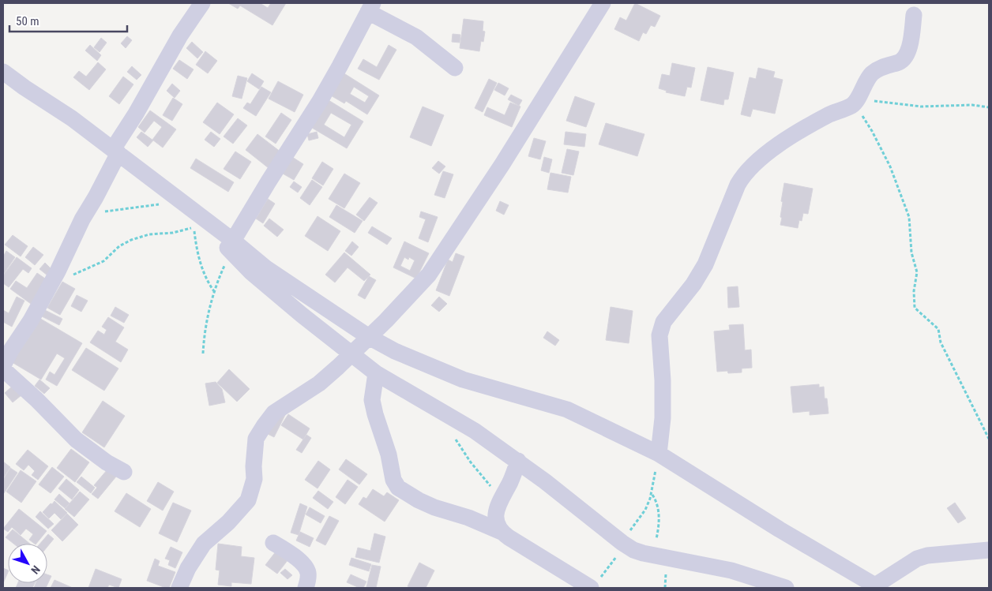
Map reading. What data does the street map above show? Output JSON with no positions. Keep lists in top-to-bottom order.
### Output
{
  "scale_bar": "50 m",
  "north": "bottom right"
}
